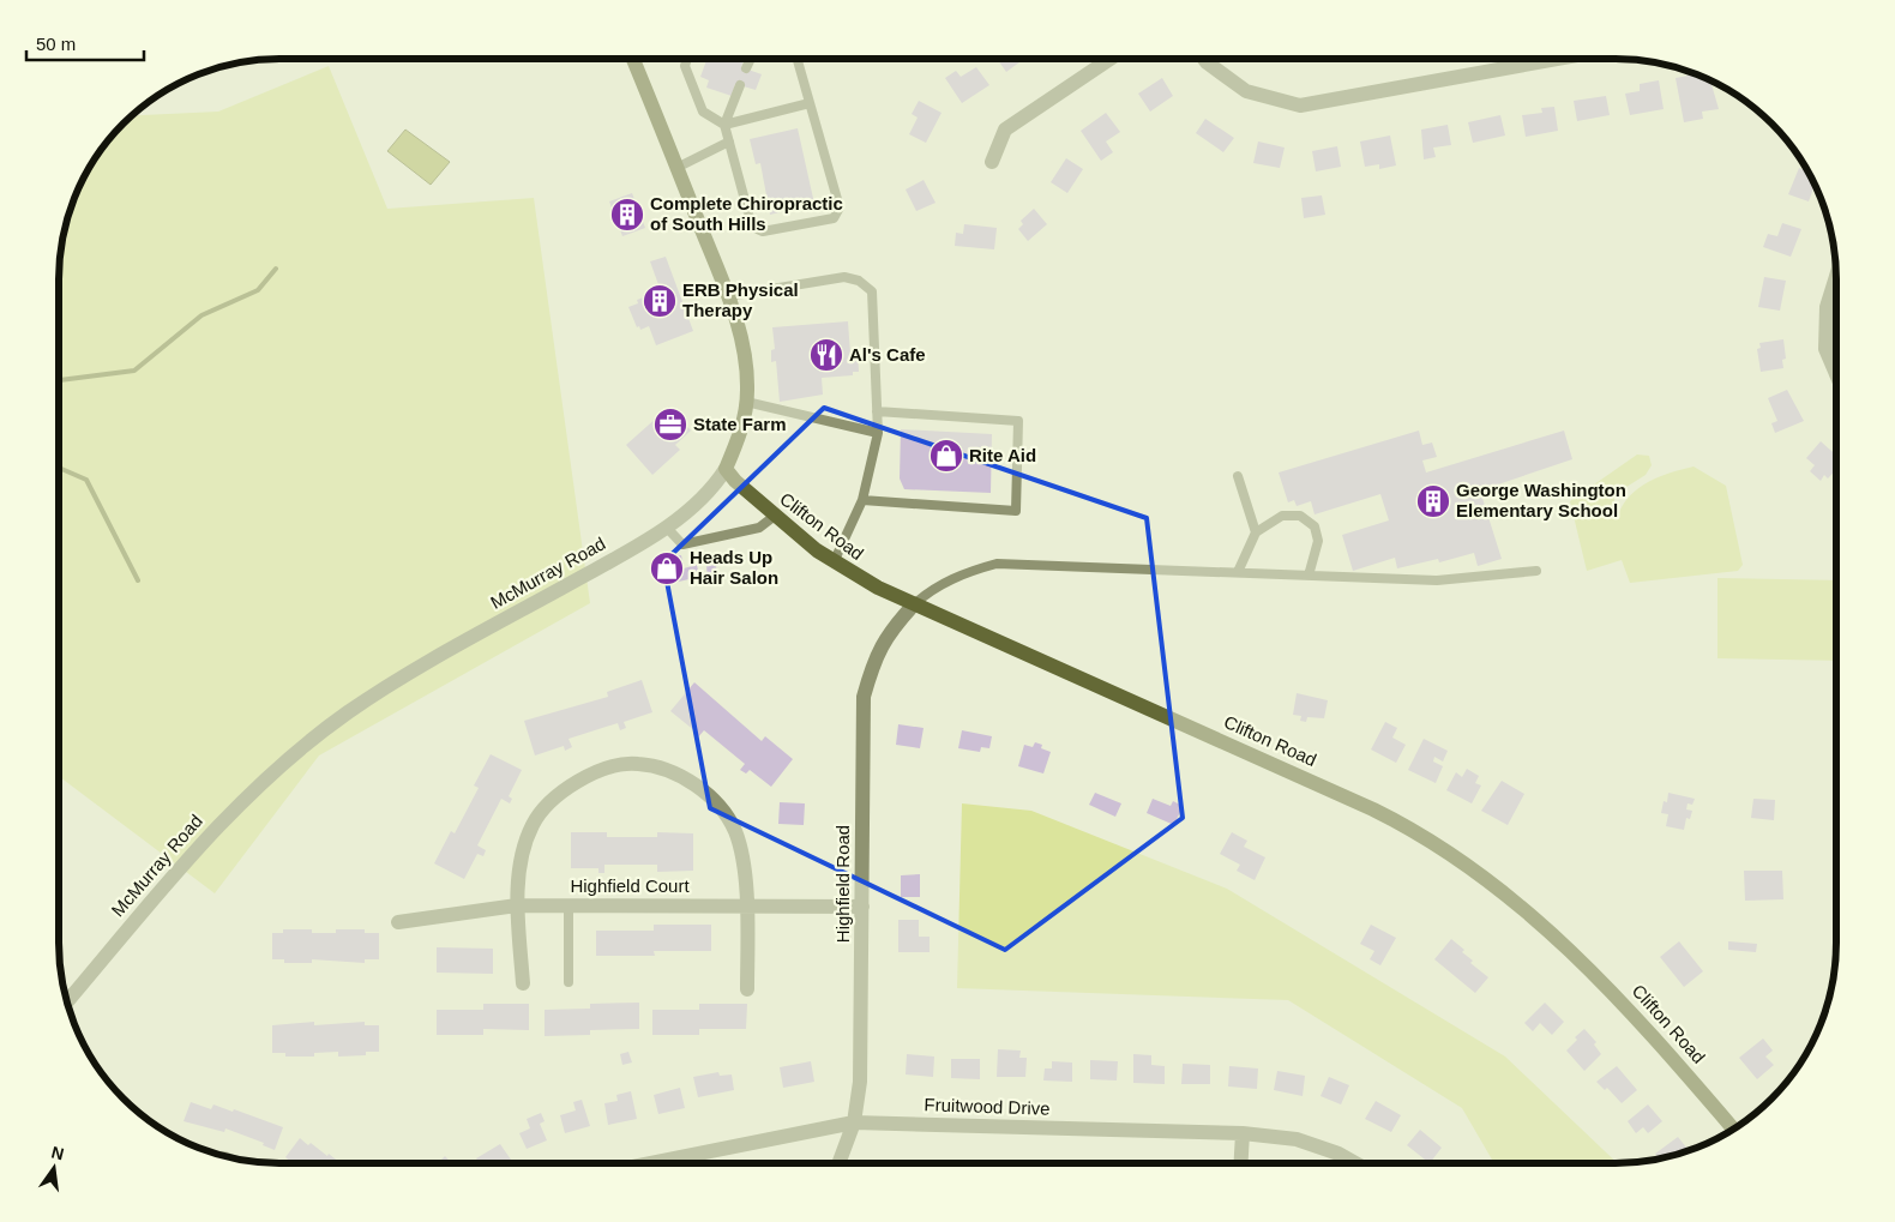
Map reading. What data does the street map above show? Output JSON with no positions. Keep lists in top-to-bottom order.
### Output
{
  "streets": {
    "main road": ["Clifton Road", "McMurray Road"],
    "street": ["Highfield Road", "Highfield Court", "Fruitwood Drive"]
  },
  "crossings": [
    ["Clifton Road", "McMurray Road"],
    ["Clifton Road", "Highfield Road"],
    ["Highfield Road", "Highfield Court"],
    ["Highfield Road", "Fruitwood Drive"]
  ],
  "places": {
    "building": ["Complete Chiropractic of South Hills", "ERB Physical Therapy", "George Washington Elementary School"],
    "restaurant": ["Al's Cafe"],
    "office": ["State Farm"],
    "shop": ["Rite Aid", "Heads Up Hair Salon"]
  },
  "scale_bar": "50 m",
  "north": "top"
}
